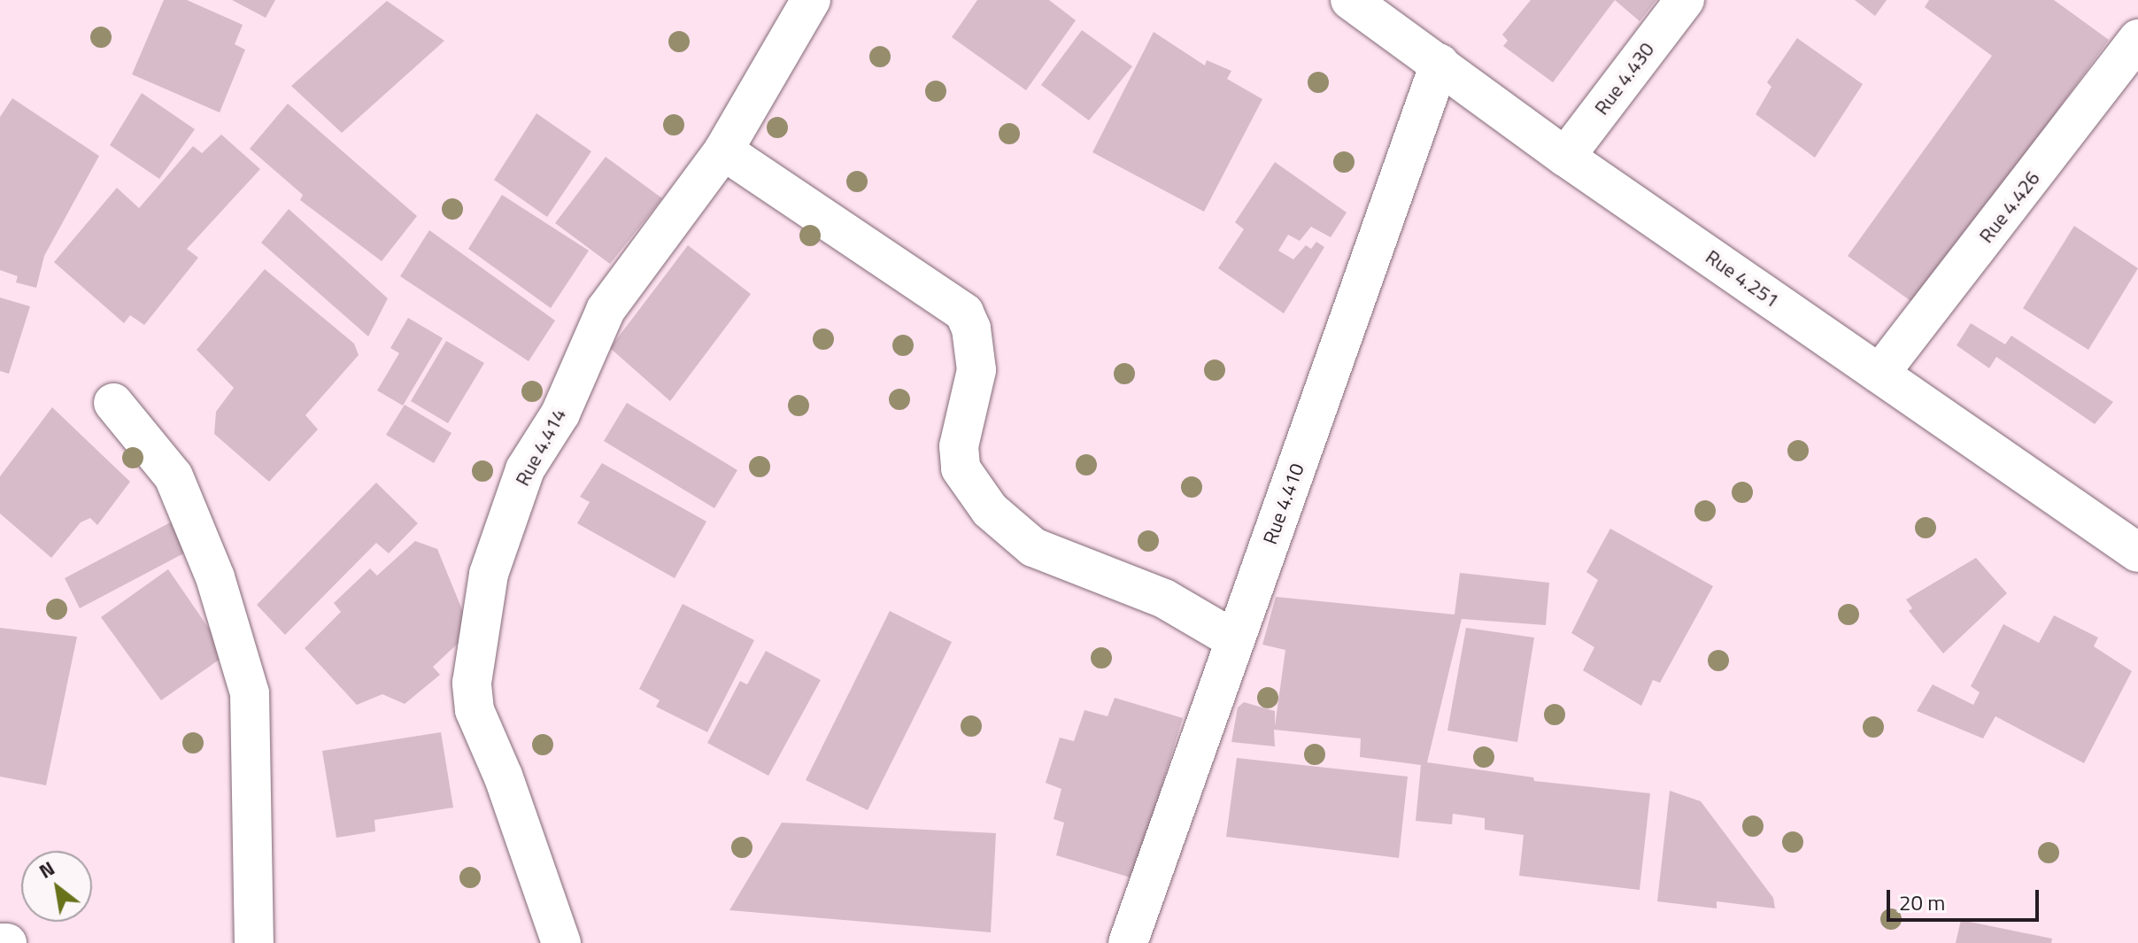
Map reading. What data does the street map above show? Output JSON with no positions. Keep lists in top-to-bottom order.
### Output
{
  "streets": {
    "street": [
      "Rue 4.430",
      "Rue 4.426",
      "Rue 4.251",
      "Rue 4.414",
      "Rue 4.410"
    ]
  },
  "crossings": [
    ["Rue 4.430", "Rue 4.251"],
    ["Rue 4.426", "Rue 4.251"],
    ["Rue 4.251", "Rue 4.410"]
  ],
  "scale_bar": "20 m",
  "north": "top left"
}
